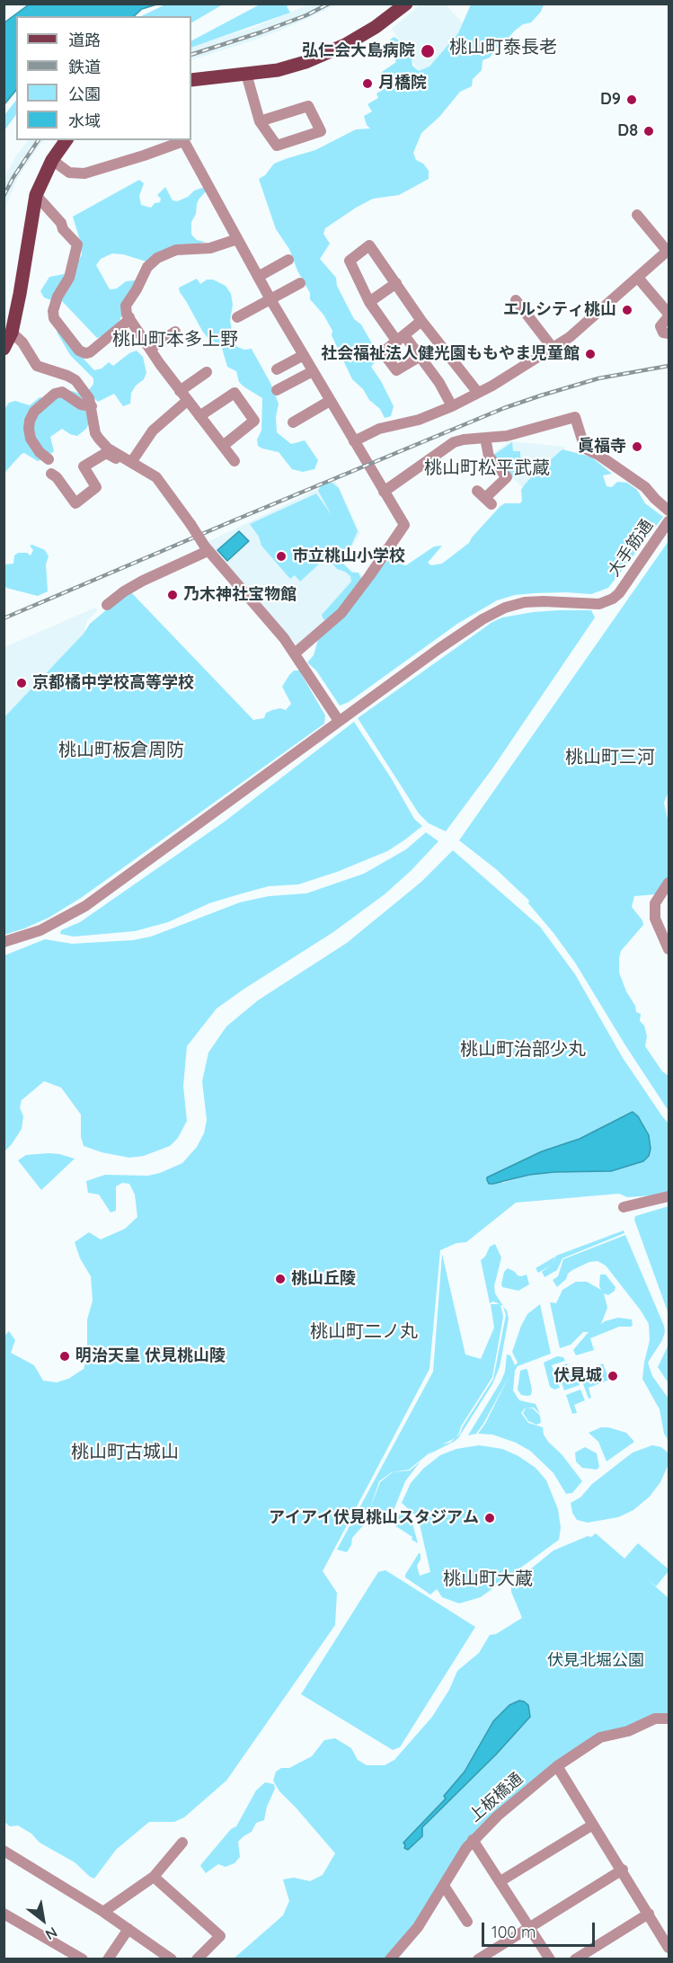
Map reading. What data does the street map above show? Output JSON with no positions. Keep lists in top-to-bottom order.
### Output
{
  "streets": {
    "street": ["大手筋通", "上板橋通"]
  },
  "districts": [
    "桃山町泰長老",
    "桃山町本多上野",
    "桃山町松平武蔵",
    "桃山町板倉周防",
    "桃山町三河",
    "桃山町治部少丸",
    "桃山町二ノ丸",
    "桃山町古城山",
    "桃山町大蔵"
  ],
  "parks": ["伏見北堀公園"],
  "places": [
    "弘仁会大島病院",
    "月橋院",
    "D9",
    "D8",
    "エルシティ桃山",
    "社会福祉法人健光園ももやま児童館",
    "眞福寺",
    "市立桃山小学校",
    "乃木神社宝物館",
    "京都橘中学校高等学校",
    "桃山丘陵",
    "明治天皇 伏見桃山陵",
    "伏見城",
    "アイアイ伏見桃山スタジアム"
  ],
  "legend": [
    "道路",
    "鉄道",
    "公園",
    "水域"
  ],
  "scale_bar": "100 m",
  "north": "bottom right"
}
